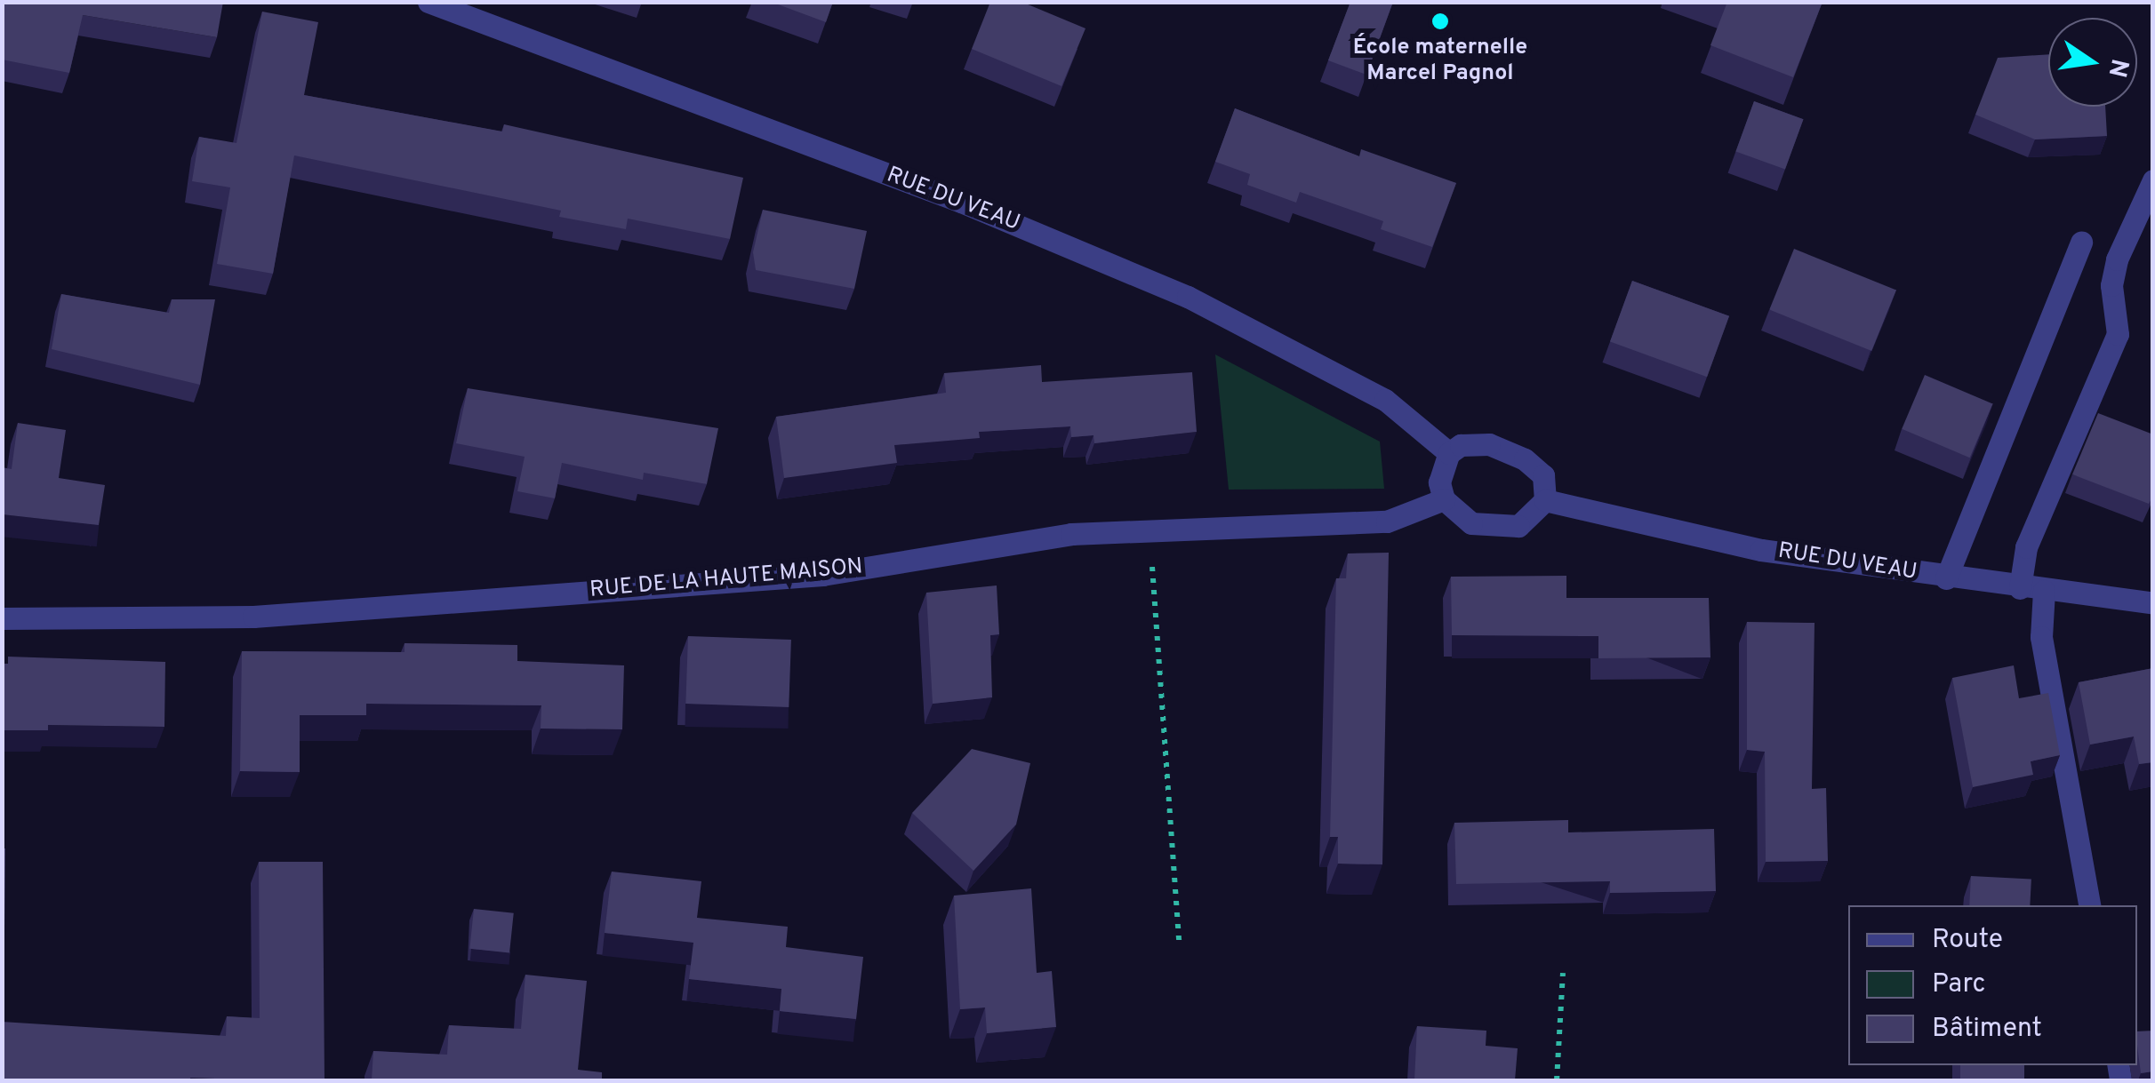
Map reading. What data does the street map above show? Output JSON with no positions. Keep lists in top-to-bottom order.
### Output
{
  "streets": {
    "street": ["RUE DU VEAU", "RUE DE LA HAUTE MAISON"]
  },
  "crossings": [
    ["RUE DU VEAU", "RUE DE LA HAUTE MAISON"]
  ],
  "places": ["École maternelle Marcel Pagnol"],
  "legend": ["Route", "Parc", "Bâtiment"],
  "north": "right"
}
